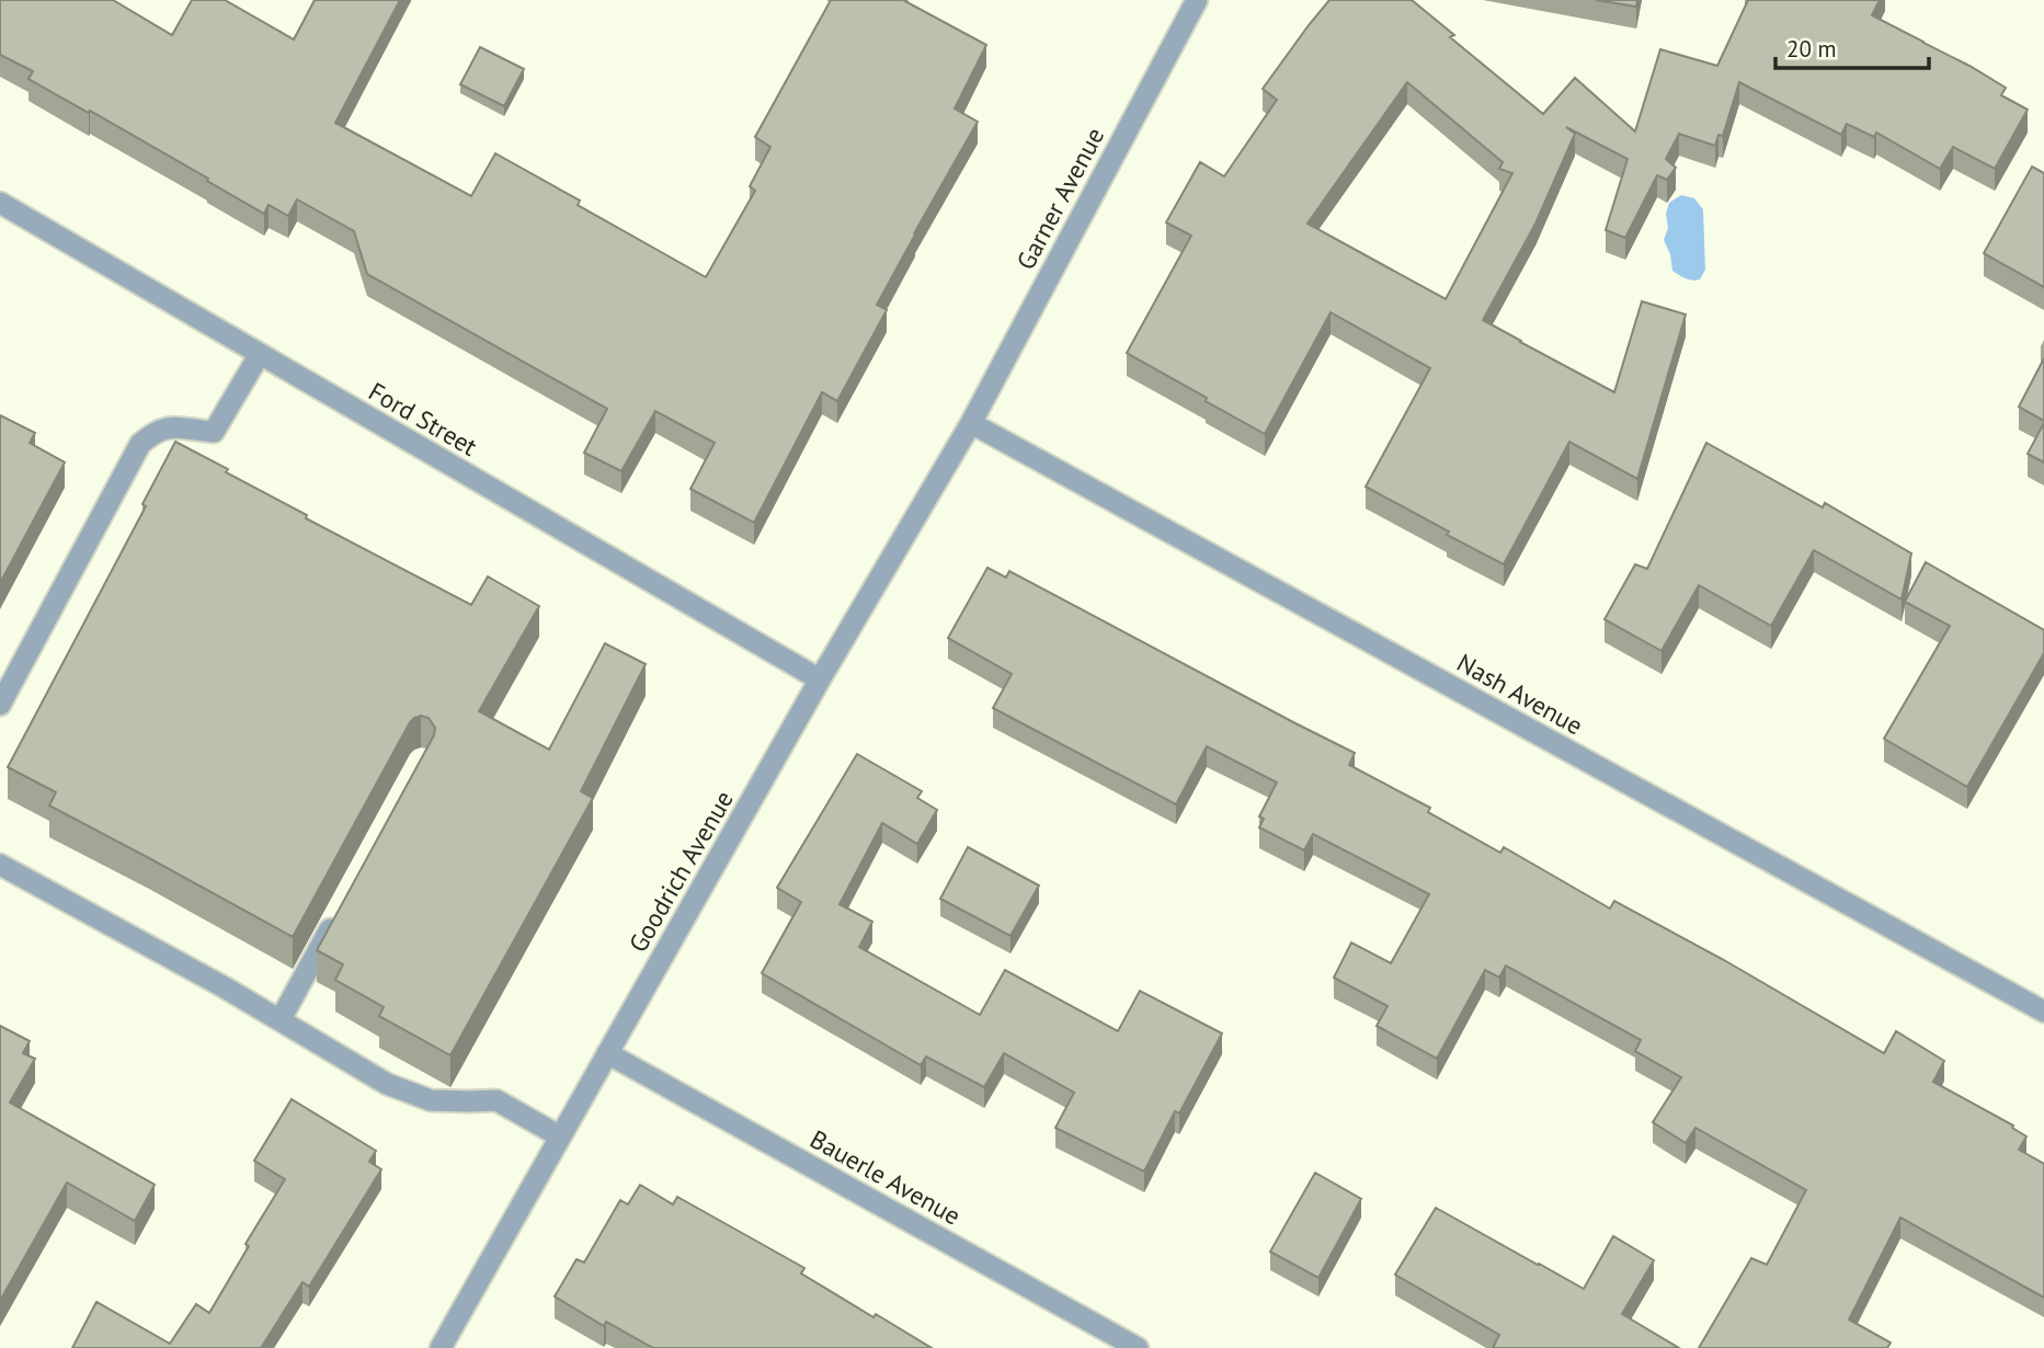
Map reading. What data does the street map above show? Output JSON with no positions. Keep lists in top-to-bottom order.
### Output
{
  "streets": {
    "street": [
      "Garner Avenue",
      "Ford Street",
      "Nash Avenue",
      "Goodrich Avenue",
      "Bauerle Avenue"
    ]
  },
  "crossings": [
    ["Garner Avenue", "Nash Avenue"],
    ["Garner Avenue", "Goodrich Avenue"],
    ["Ford Street", "Goodrich Avenue"],
    ["Nash Avenue", "Goodrich Avenue"],
    ["Goodrich Avenue", "Bauerle Avenue"]
  ],
  "scale_bar": "20 m"
}
